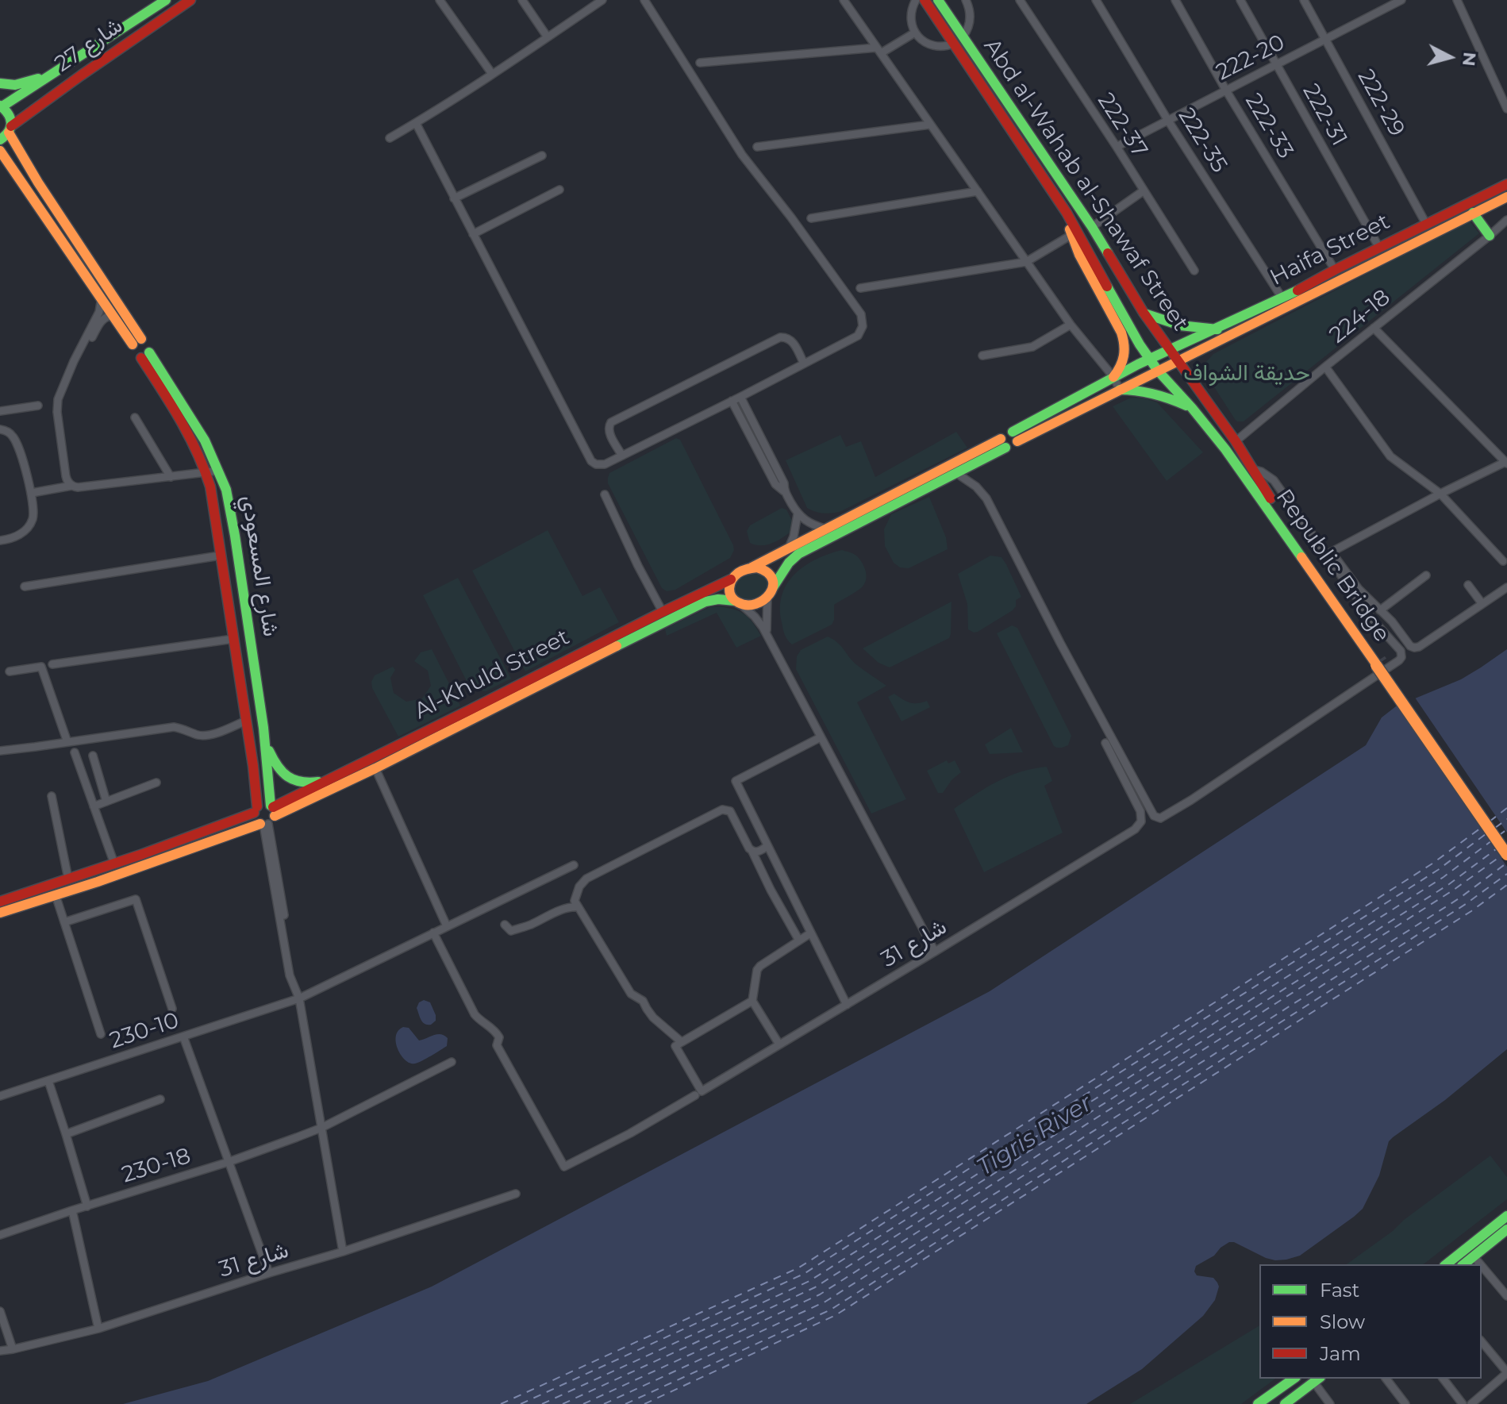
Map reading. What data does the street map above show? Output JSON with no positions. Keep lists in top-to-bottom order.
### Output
{
  "streets": {
    "main road": [
      "شارع 27",
      "Abd al-Wahab al-Shawaf Street",
      "Haifa Street",
      "شارع المسعودي",
      "Republic Bridge",
      "Al-Khuld Street"
    ],
    "street": [
      "222-20",
      "222-29",
      "222-31",
      "222-37",
      "222-33",
      "222-35",
      "224-18",
      "شارع 31",
      "230-10",
      "230-18"
    ]
  },
  "crossings": [
    ["222-20", "222-29"],
    ["222-20", "222-31"],
    ["222-20", "222-37"],
    ["222-20", "222-33"],
    ["222-20", "222-35"],
    ["222-29", "Haifa Street"],
    ["222-31", "Haifa Street"],
    ["222-33", "Haifa Street"],
    ["222-35", "Haifa Street"],
    ["Abd al-Wahab al-Shawaf Street", "Haifa Street"],
    ["Abd al-Wahab al-Shawaf Street", "224-18"],
    ["Abd al-Wahab al-Shawaf Street", "Republic Bridge"],
    ["شارع المسعودي", "Al-Khuld Street"],
    ["شارع 31", "230-10"]
  ],
  "water": ["Tigris River"],
  "parks": ["حديقة الشواف"],
  "legend": ["Fast", "Slow", "Jam"],
  "north": "right"
}
